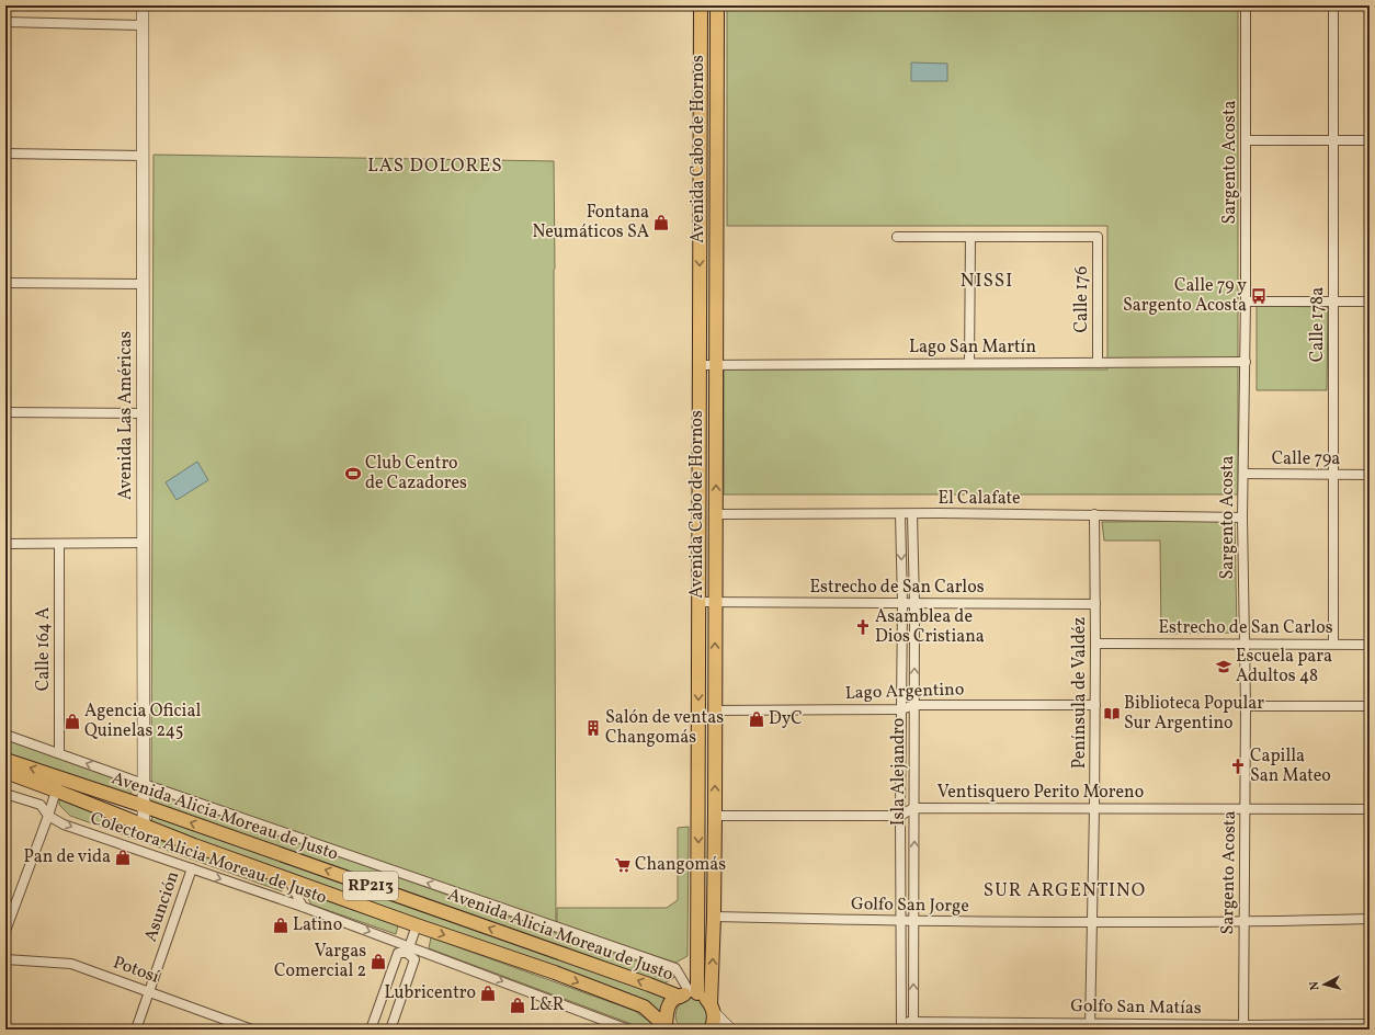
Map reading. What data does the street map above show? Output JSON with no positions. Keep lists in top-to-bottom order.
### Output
{
  "streets": {
    "main road": [
      "Avenida Cabo de Hornos",
      "Avenida Las Américas",
      "Avenida Alicia Moreau de Justo",
      "RP213"
    ],
    "street": [
      "Sargento Acosta",
      "Calle 176",
      "Calle 178a",
      "Lago San Martín",
      "Calle 79a",
      "El Calafate",
      "Estrecho de San Carlos",
      "Calle 164 A",
      "Lago Argentino",
      "Península de Valdéz",
      "Isla Alejandro",
      "Ventisquero Perito Moreno",
      "Colectora Alicia Moreau de Justo",
      "Golfo San Jorge",
      "Asunción",
      "Potosí",
      "Golfo San Matías"
    ]
  },
  "crossings": [
    ["Avenida Cabo de Hornos", "Lago San Martín"],
    ["Avenida Cabo de Hornos", "El Calafate"],
    ["Avenida Cabo de Hornos", "Estrecho de San Carlos"],
    ["Avenida Cabo de Hornos", "Lago Argentino"],
    ["Avenida Cabo de Hornos", "Avenida Alicia Moreau de Justo"],
    ["Avenida Cabo de Hornos", "Golfo San Jorge"],
    ["Sargento Acosta", "Lago San Martín"],
    ["Sargento Acosta", "Calle 79a"],
    ["Sargento Acosta", "El Calafate"],
    ["Sargento Acosta", "Estrecho de San Carlos"],
    ["Sargento Acosta", "Ventisquero Perito Moreno"],
    ["Sargento Acosta", "Golfo San Jorge"],
    ["Sargento Acosta", "Golfo San Matías"],
    ["Calle 176", "Lago San Martín"],
    ["Calle 178a", "Calle 79a"],
    ["Calle 178a", "Estrecho de San Carlos"],
    ["Avenida Las Américas", "Avenida Alicia Moreau de Justo"],
    ["El Calafate", "Península de Valdéz"],
    ["El Calafate", "Isla Alejandro"],
    ["Estrecho de San Carlos", "Península de Valdéz"],
    ["Estrecho de San Carlos", "Isla Alejandro"],
    ["Lago Argentino", "Península de Valdéz"],
    ["Lago Argentino", "Isla Alejandro"],
    ["Península de Valdéz", "Ventisquero Perito Moreno"],
    ["Península de Valdéz", "Golfo San Jorge"],
    ["Península de Valdéz", "Golfo San Matías"],
    ["Isla Alejandro", "Ventisquero Perito Moreno"],
    ["Isla Alejandro", "Golfo San Jorge"],
    ["Isla Alejandro", "Golfo San Matías"],
    ["Colectora Alicia Moreau de Justo", "Asunción"],
    ["Asunción", "Potosí"]
  ],
  "districts": ["LAS DOLORES", "NISSI", "SUR ARGENTINO"],
  "places": {
    "shop": [
      "Fontana Neumáticos SA",
      "DyC",
      "Agencia Oficial Quinelas 245",
      "Pan de vida",
      "Latino",
      "Vargas Comercial 2",
      "Lubricentro",
      "L&R"
    ],
    "bus stop": ["Calle 79 y Sargento Acosta"],
    "sports": ["Club Centro de Cazadores"],
    "church": ["Asamblea de Dios Cristiana", "Capilla San Mateo"],
    "school or university": ["Escuela para Adultos 48"],
    "library": ["Biblioteca Popular Sur Argentino"],
    "building": ["Salón de ventas Changomás"],
    "supermarket": ["Changomás"]
  },
  "north": "left"
}
